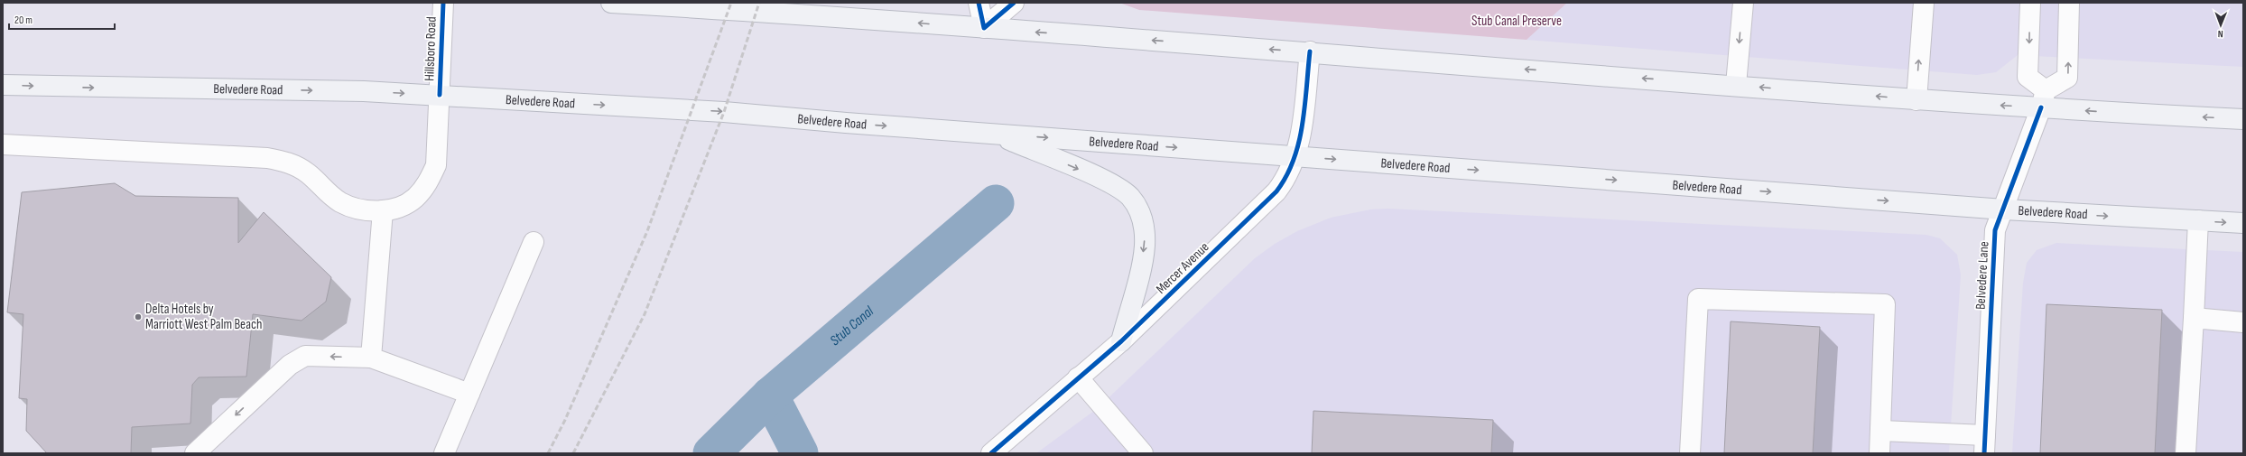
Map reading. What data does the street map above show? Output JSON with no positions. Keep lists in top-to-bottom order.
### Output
{
  "streets": {
    "main road": ["Belvedere Road"],
    "street": ["Hillsboro Road", "Mercer Avenue", "Belvedere Lane"]
  },
  "crossings": [
    ["Hillsboro Road", "Belvedere Road"],
    ["Belvedere Road", "Mercer Avenue"],
    ["Belvedere Road", "Belvedere Lane"]
  ],
  "water": ["Stub Canal"],
  "parks": ["Stub Canal Preserve"],
  "places": ["Delta Hotels by Marriott West Palm Beach"],
  "scale_bar": "20 m",
  "north": "bottom"
}
